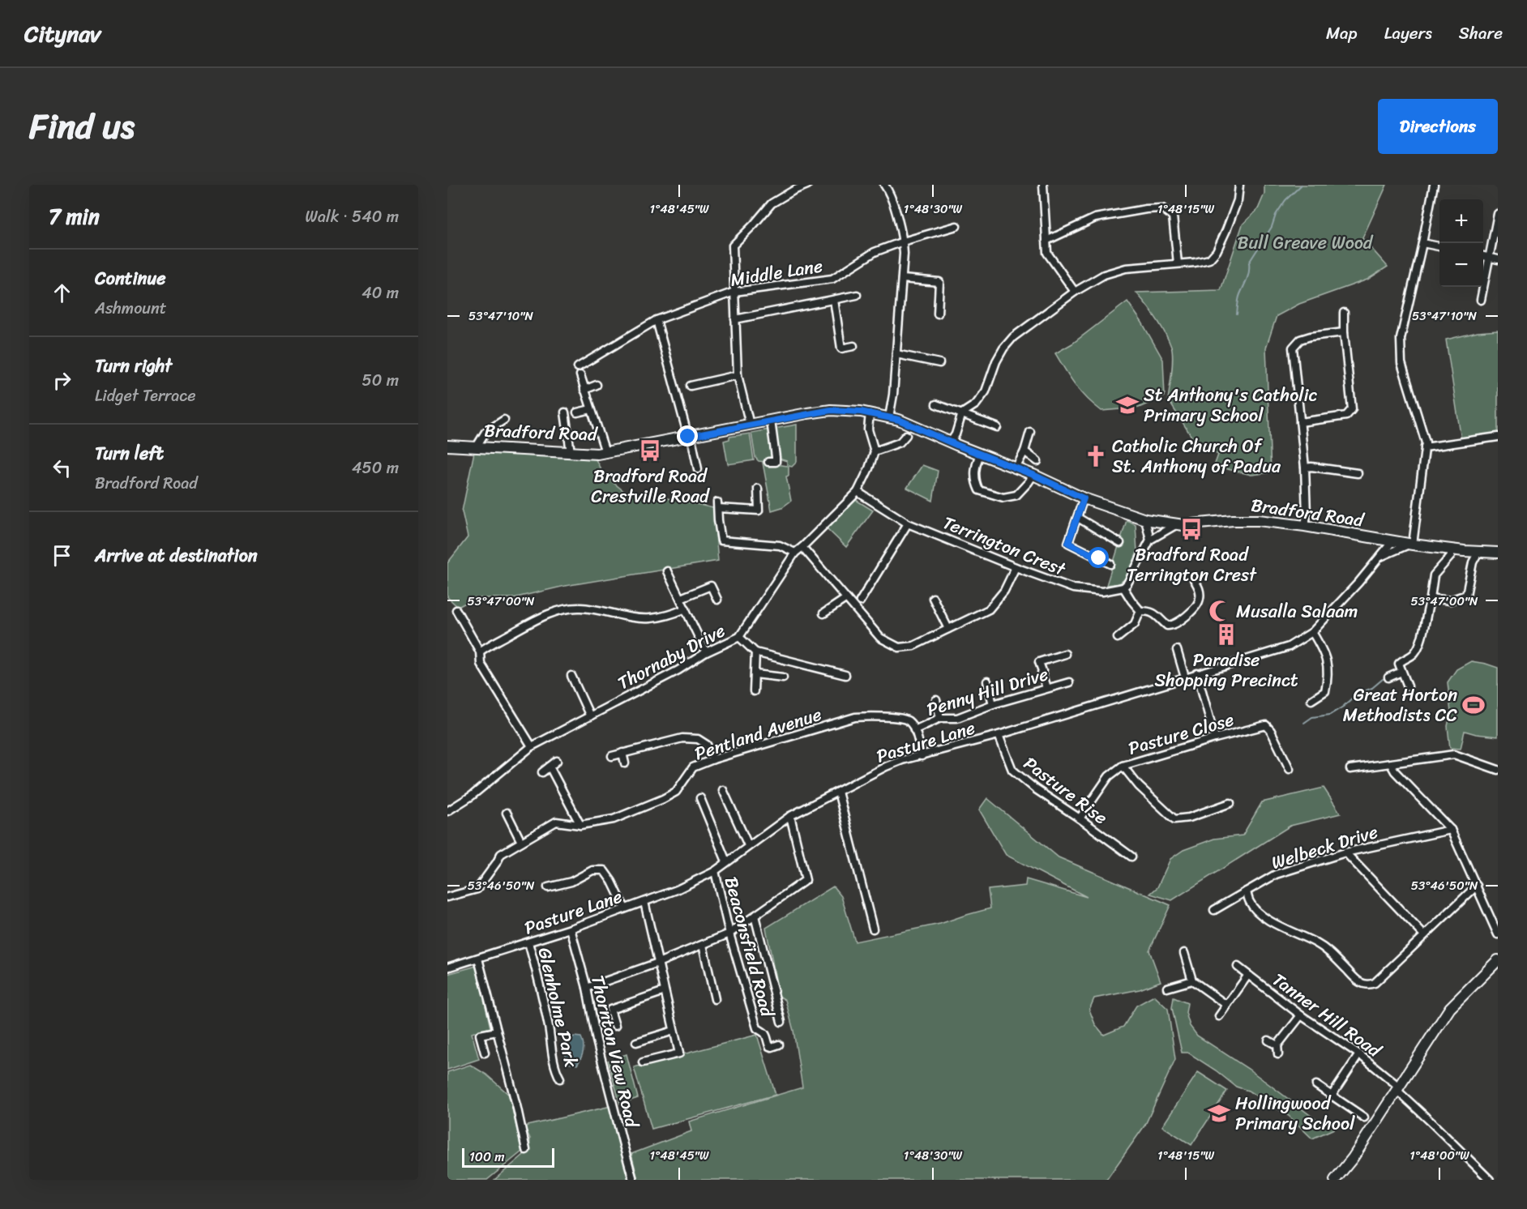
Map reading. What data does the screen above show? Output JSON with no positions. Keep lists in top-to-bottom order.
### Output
{
  "streets": {
    "street": [
      "Middle Lane",
      "Bradford Road",
      "Terrington Crest",
      "Thornaby Drive",
      "Penny Hill Drive",
      "Pentland Avenue",
      "Pasture Close",
      "Pasture Lane",
      "Pasture Rise",
      "Welbeck Drive",
      "Beaconsfield Road",
      "Glenholme Park",
      "Tanner Hill Road",
      "Thornton View Road"
    ]
  },
  "crossings": [
    ["Bradford Road", "Pasture Lane"],
    ["Terrington Crest", "Thornaby Drive"],
    ["Penny Hill Drive", "Pentland Avenue"],
    ["Pasture Close", "Pasture Rise"],
    ["Pasture Lane", "Pasture Rise"],
    ["Pasture Lane", "Beaconsfield Road"],
    ["Pasture Lane", "Glenholme Park"],
    ["Pasture Lane", "Thornton View Road"]
  ],
  "parks": ["Bull Greave Wood"],
  "places": {
    "school or university": ["St Anthony's Catholic Primary School", "Hollingwood Primary School"],
    "bus stop": ["Bradford Road Crestville Road", "Bradford Road Terrington Crest"],
    "church": ["Catholic Church Of St. Anthony of Padua"],
    "mosque": ["Musalla Salaam"],
    "building": ["Paradise Shopping Precinct"],
    "sports": ["Great Horton Methodists CC"]
  },
  "scale_bar": "100 m",
  "page": {
    "header": "Citynav",
    "nav": ["Map", "Layers", "Share"],
    "title": "Find us",
    "buttons": "Directions",
    "heading": ["7 min", "Walk · 540 m"],
    "map_buttons": ["+", "−"],
    "list": [
      ["Continue", "Ashmount", "40 m"],
      ["Turn right", "Lidget Terrace", "50 m"],
      ["Turn left", "Bradford Road", "450 m"],
      "Arrive at destination"
    ],
    "scale": "100 m"
  },
  "coordinates": [
    "1°48'45\"W",
    "1°48'30\"W",
    "1°48'15\"W",
    "53°47'10\"N",
    "53°47'00\"N",
    "53°46'50\"N",
    "1°48'00\"W"
  ]
}
